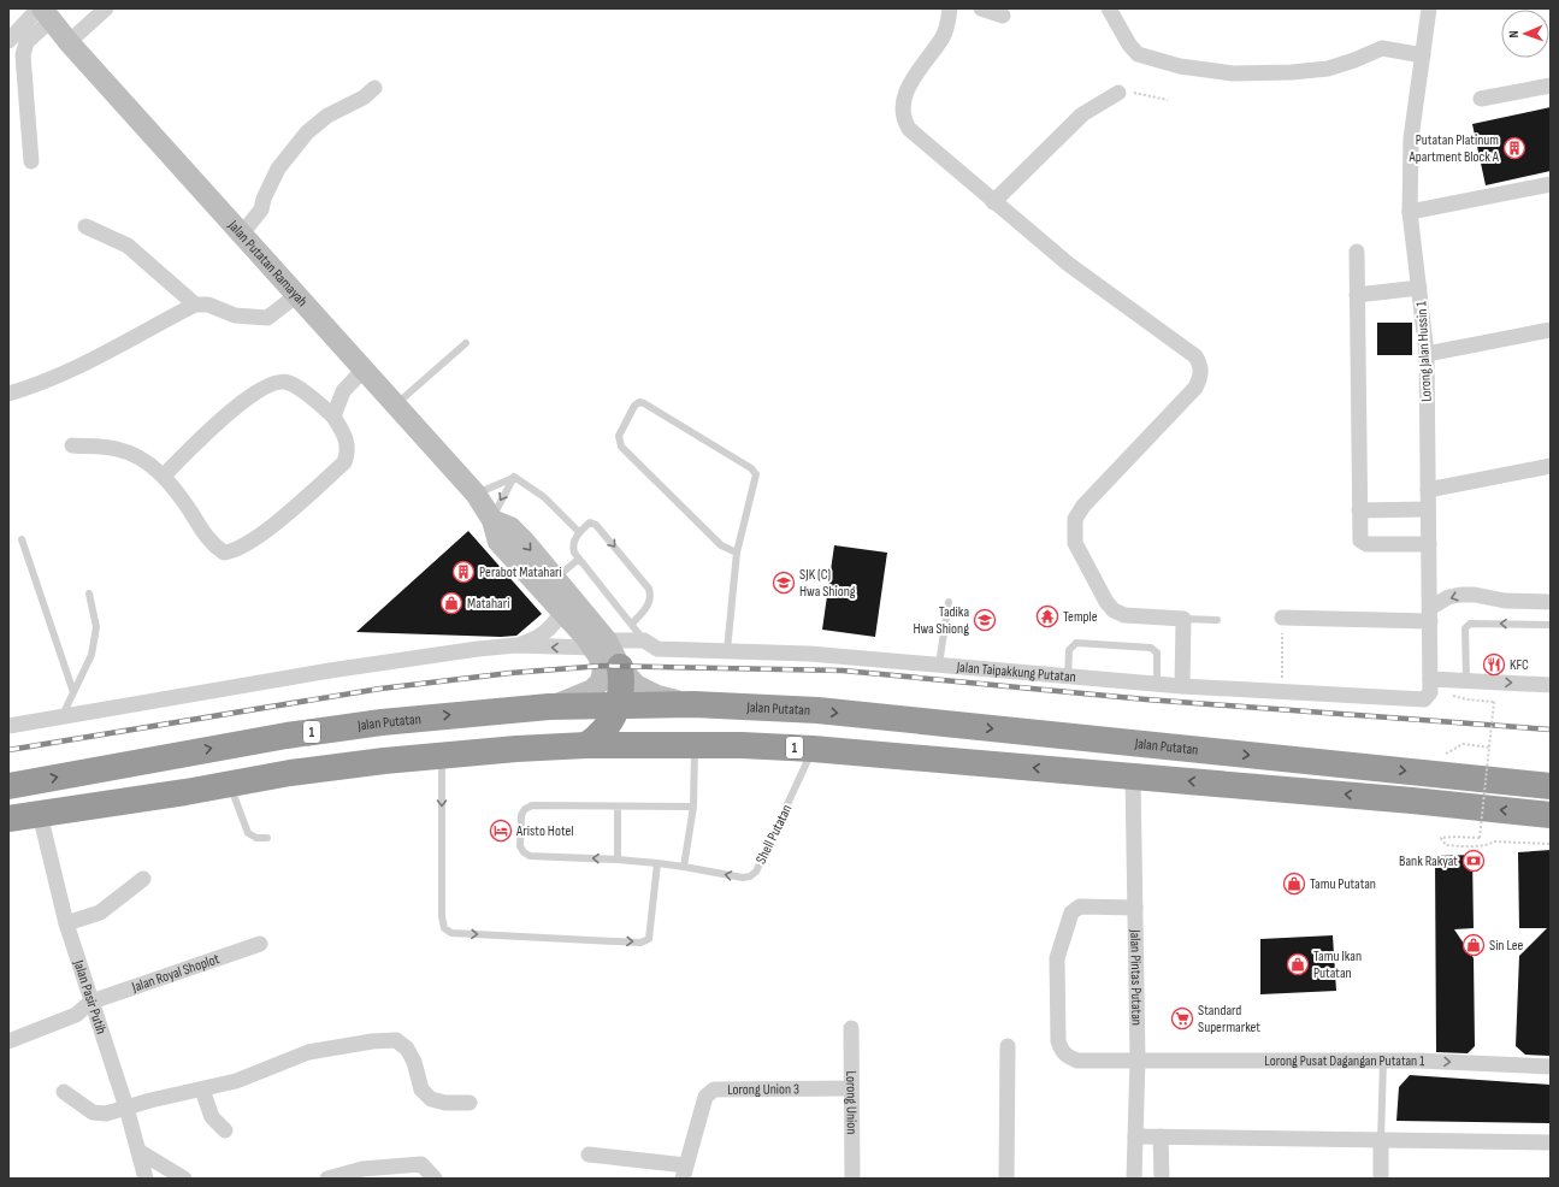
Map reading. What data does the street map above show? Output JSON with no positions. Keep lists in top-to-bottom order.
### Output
{
  "streets": {
    "highway": ["Jalan Putatan", "1"],
    "main road": ["Jalan Putatan Ramayah"],
    "street": [
      "Lorong Jalan Hussin 1",
      "Jalan Taipakkung Putatan",
      "Jalan Royal Shoplot",
      "Jalan Pintas Putatan",
      "Jalan Pasir Putih",
      "Lorong Pusat Dagangan Putatan 1",
      "Lorong Union 3",
      "Lorong Union"
    ],
    "lane": ["Shell Putatan"]
  },
  "crossings": [
    ["Jalan Putatan Ramayah", "Jalan Taipakkung Putatan"],
    ["Jalan Putatan Ramayah", "Jalan Putatan"],
    ["Lorong Jalan Hussin 1", "Jalan Taipakkung Putatan"],
    ["1", "Shell Putatan"],
    ["1", "Jalan Pintas Putatan"],
    ["1", "Jalan Pasir Putih"],
    ["Jalan Royal Shoplot", "Jalan Pasir Putih"],
    ["Jalan Pintas Putatan", "Lorong Pusat Dagangan Putatan 1"],
    ["Lorong Union 3", "Lorong Union"]
  ],
  "places": {
    "building": ["Putatan Platinum Apartment Block A", "Perabot Matahari"],
    "school or university": ["SJK (C) Hwa Shiong", "Tadika Hwa Shiong"],
    "shop": [
      "Matahari",
      "Tamu Putatan",
      "Sin Lee",
      "Tamu Ikan Putatan"
    ],
    "temple": ["Temple"],
    "restaurant": ["KFC"],
    "hotel": ["Aristo Hotel"],
    "bank": ["Bank Rakyat"],
    "supermarket": ["Standard Supermarket"]
  },
  "north": "left"
}
